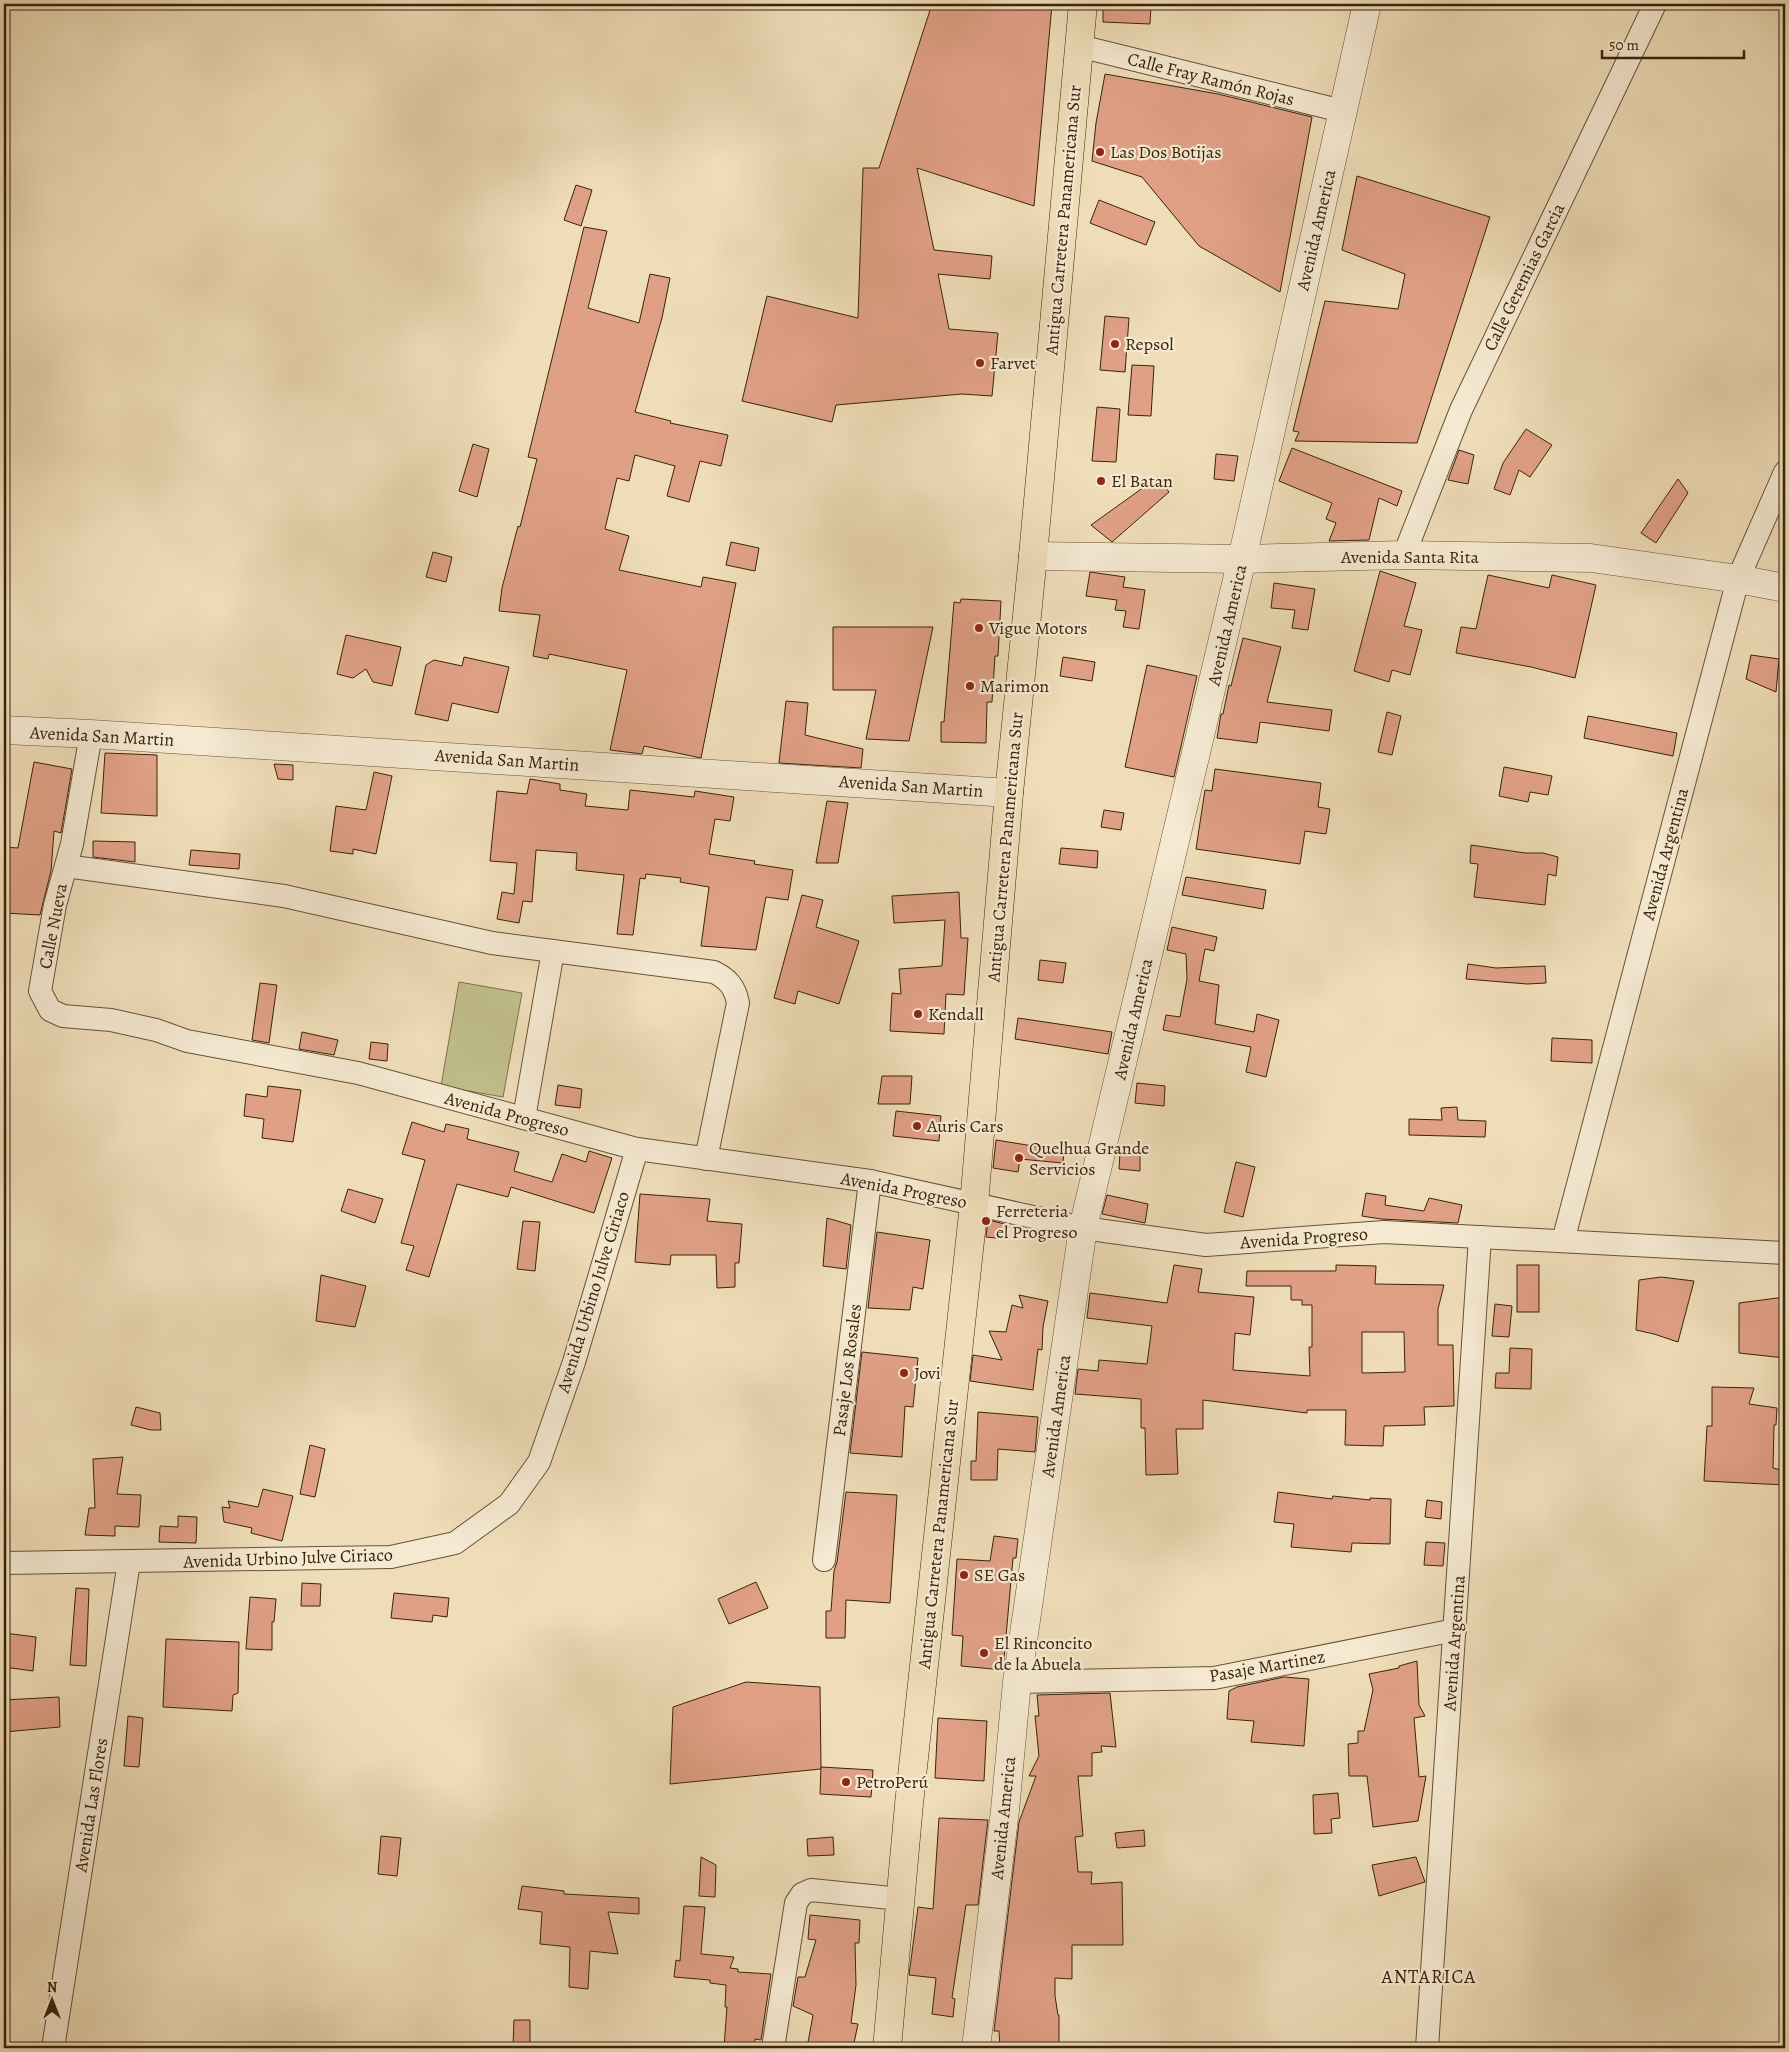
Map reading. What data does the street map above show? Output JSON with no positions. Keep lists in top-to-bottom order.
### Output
{
  "streets": {
    "highway": ["Antigua Carretera Panamericana Sur"],
    "street": [
      "Calle Fray Ramón Rojas",
      "Avenida America",
      "Calle Geremias Garcia",
      "Avenida Santa Rita",
      "Avenida San Martin",
      "Avenida Argentina",
      "Calle Nueva",
      "Avenida Progreso",
      "Avenida Urbino Julve Ciriaco",
      "Pasaje Los Rosales",
      "Pasaje Martinez",
      "Avenida Las Flores"
    ]
  },
  "crossings": [
    ["Calle Fray Ramón Rojas", "Antigua Carretera Panamericana Sur"],
    ["Calle Fray Ramón Rojas", "Avenida America"],
    ["Antigua Carretera Panamericana Sur", "Avenida Santa Rita"],
    ["Antigua Carretera Panamericana Sur", "Avenida San Martin"],
    ["Antigua Carretera Panamericana Sur", "Avenida Progreso"],
    ["Avenida America", "Avenida Santa Rita"],
    ["Avenida America", "Avenida Progreso"],
    ["Avenida America", "Pasaje Martinez"],
    ["Calle Geremias Garcia", "Avenida Santa Rita"],
    ["Avenida Santa Rita", "Avenida Argentina"],
    ["Avenida San Martin", "Calle Nueva"],
    ["Avenida Argentina", "Avenida Progreso"],
    ["Avenida Argentina", "Pasaje Martinez"],
    ["Calle Nueva", "Avenida Progreso"],
    ["Avenida Progreso", "Avenida Urbino Julve Ciriaco"],
    ["Avenida Progreso", "Pasaje Los Rosales"],
    ["Avenida Urbino Julve Ciriaco", "Avenida Las Flores"]
  ],
  "districts": ["ANTARICA"],
  "places": [
    "Las Dos Botijas",
    "Repsol",
    "Farvet",
    "El Batan",
    "Vigue Motors",
    "Marimon",
    "Kendall",
    "Auris Cars",
    "Quelhua Grande Servicios",
    "Ferreteria el Progreso",
    "Jovi",
    "SE Gas",
    "El Rinconcito de la Abuela",
    "PetroPerú"
  ],
  "scale_bar": "50 m",
  "north": "top"
}
